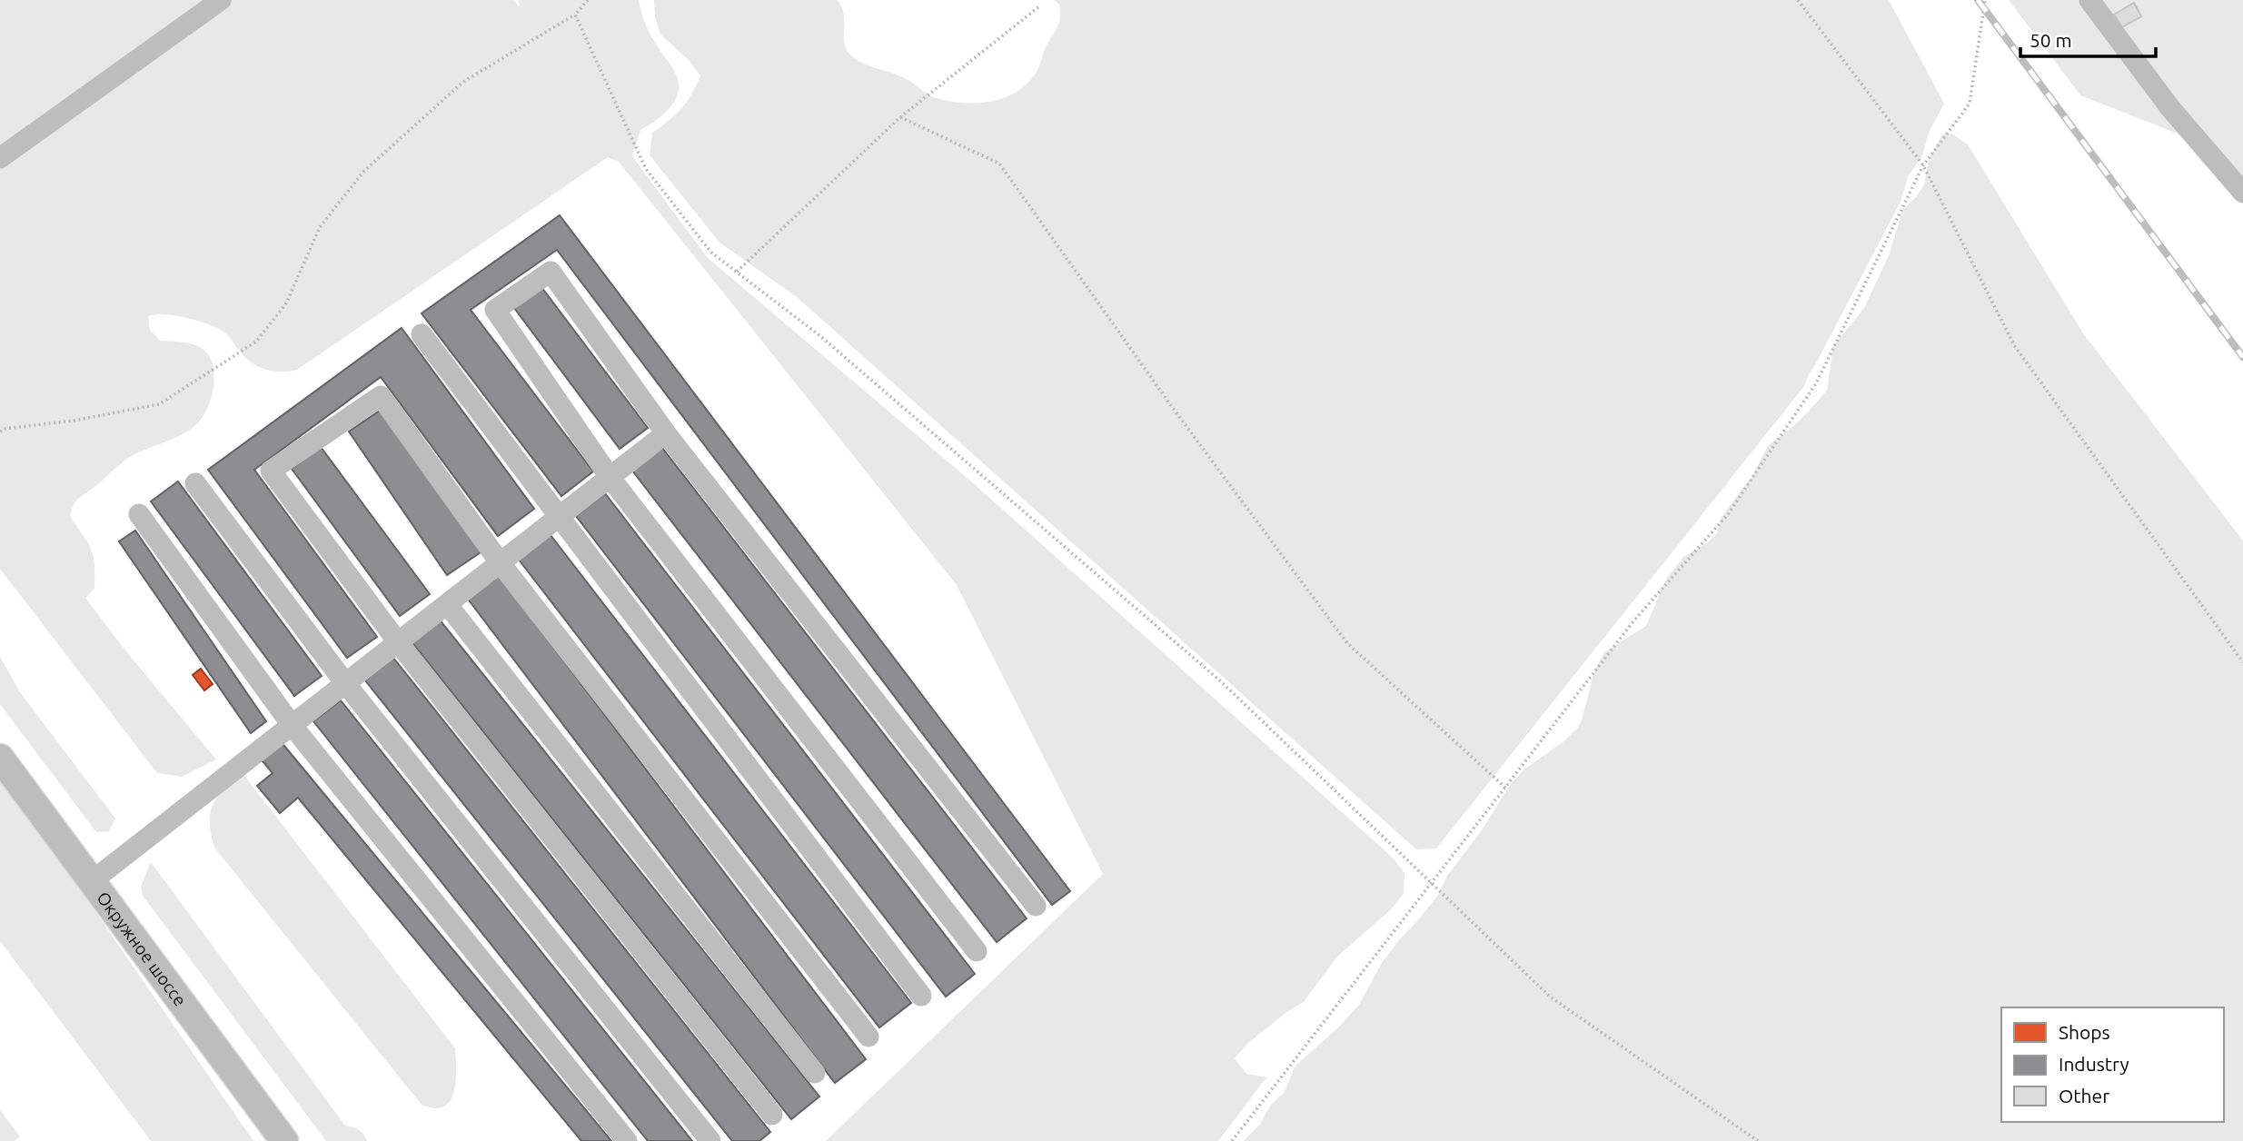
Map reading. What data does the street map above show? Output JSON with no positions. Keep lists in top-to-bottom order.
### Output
{
  "streets": {
    "main road": ["Окружное шоссе"]
  },
  "legend": ["Shops", "Industry", "Other"],
  "scale_bar": "50 m"
}
